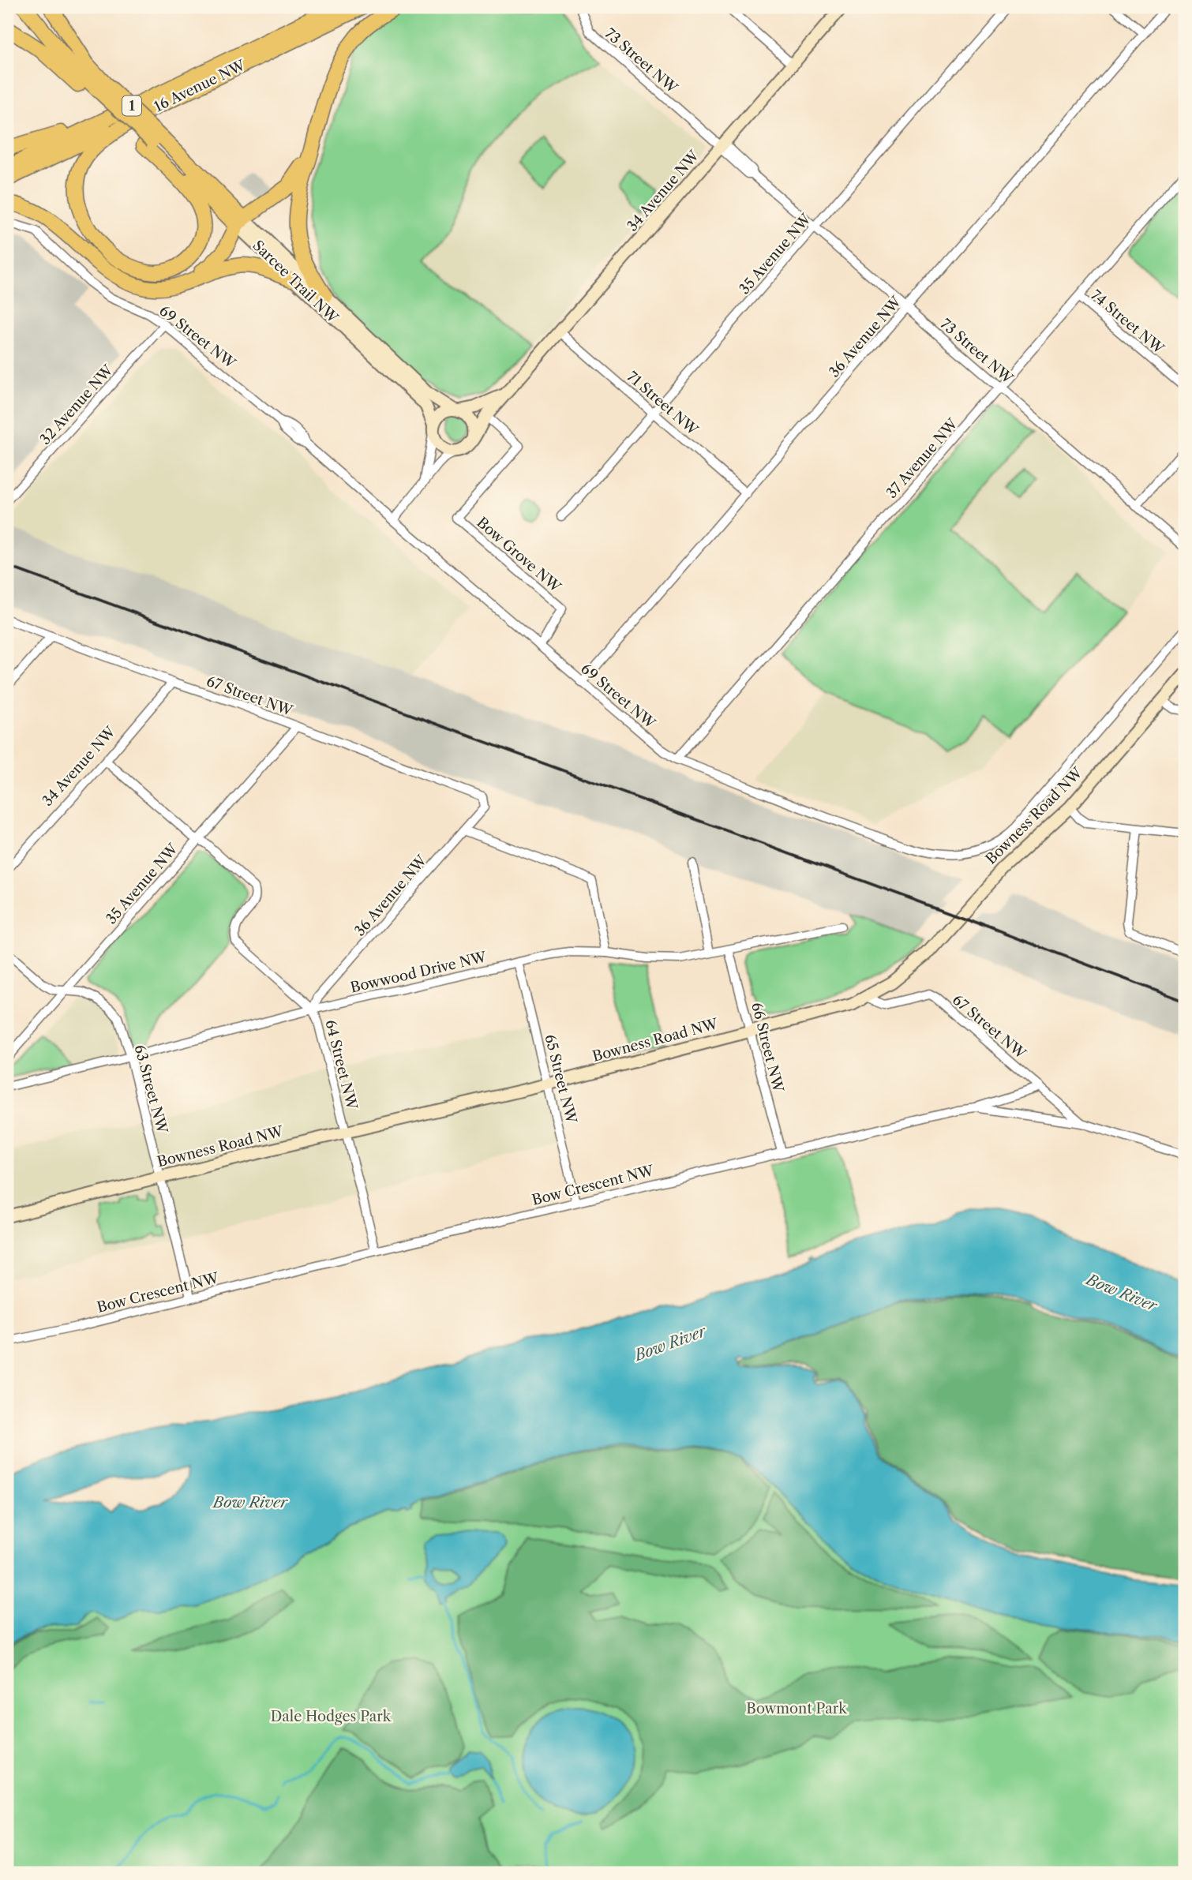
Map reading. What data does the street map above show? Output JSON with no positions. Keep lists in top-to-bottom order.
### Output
{
  "streets": {
    "highway": ["16 Avenue NW", "1", "Sarcee Trail NW"],
    "street": [
      "73 Street NW",
      "34 Avenue NW",
      "35 Avenue NW",
      "74 Street NW",
      "69 Street NW",
      "36 Avenue NW",
      "71 Street NW",
      "32 Avenue NW",
      "37 Avenue NW",
      "Bow Grove NW",
      "67 Street NW",
      "Bowness Road NW",
      "Bowwood Drive NW",
      "66 Street NW",
      "64 Street NW",
      "65 Street NW",
      "63 Street NW",
      "Bow Crescent NW"
    ]
  },
  "crossings": [
    ["73 Street NW", "34 Avenue NW"],
    ["73 Street NW", "35 Avenue NW"],
    ["73 Street NW", "36 Avenue NW"],
    ["73 Street NW", "37 Avenue NW"],
    ["34 Avenue NW", "Sarcee Trail NW"],
    ["34 Avenue NW", "71 Street NW"],
    ["34 Avenue NW", "Bow Grove NW"],
    ["34 Avenue NW", "67 Street NW"],
    ["34 Avenue NW", "64 Street NW"],
    ["35 Avenue NW", "71 Street NW"],
    ["35 Avenue NW", "67 Street NW"],
    ["35 Avenue NW", "64 Street NW"],
    ["35 Avenue NW", "63 Street NW"],
    ["74 Street NW", "37 Avenue NW"],
    ["69 Street NW", "36 Avenue NW"],
    ["69 Street NW", "32 Avenue NW"],
    ["69 Street NW", "37 Avenue NW"],
    ["69 Street NW", "Bow Grove NW"],
    ["69 Street NW", "Bowness Road NW"],
    ["36 Avenue NW", "71 Street NW"],
    ["36 Avenue NW", "67 Street NW"],
    ["36 Avenue NW", "Bowwood Drive NW"],
    ["36 Avenue NW", "64 Street NW"],
    ["67 Street NW", "Bowness Road NW"],
    ["67 Street NW", "Bow Crescent NW"],
    ["Bowness Road NW", "66 Street NW"],
    ["Bowness Road NW", "64 Street NW"],
    ["Bowness Road NW", "65 Street NW"],
    ["Bowness Road NW", "63 Street NW"],
    ["Bowwood Drive NW", "66 Street NW"],
    ["Bowwood Drive NW", "64 Street NW"],
    ["Bowwood Drive NW", "65 Street NW"],
    ["Bowwood Drive NW", "63 Street NW"],
    ["66 Street NW", "Bow Crescent NW"],
    ["64 Street NW", "Bow Crescent NW"],
    ["65 Street NW", "Bow Crescent NW"],
    ["63 Street NW", "Bow Crescent NW"]
  ],
  "water": ["Bow River"],
  "parks": ["Bowmont Park", "Dale Hodges Park"]
}
